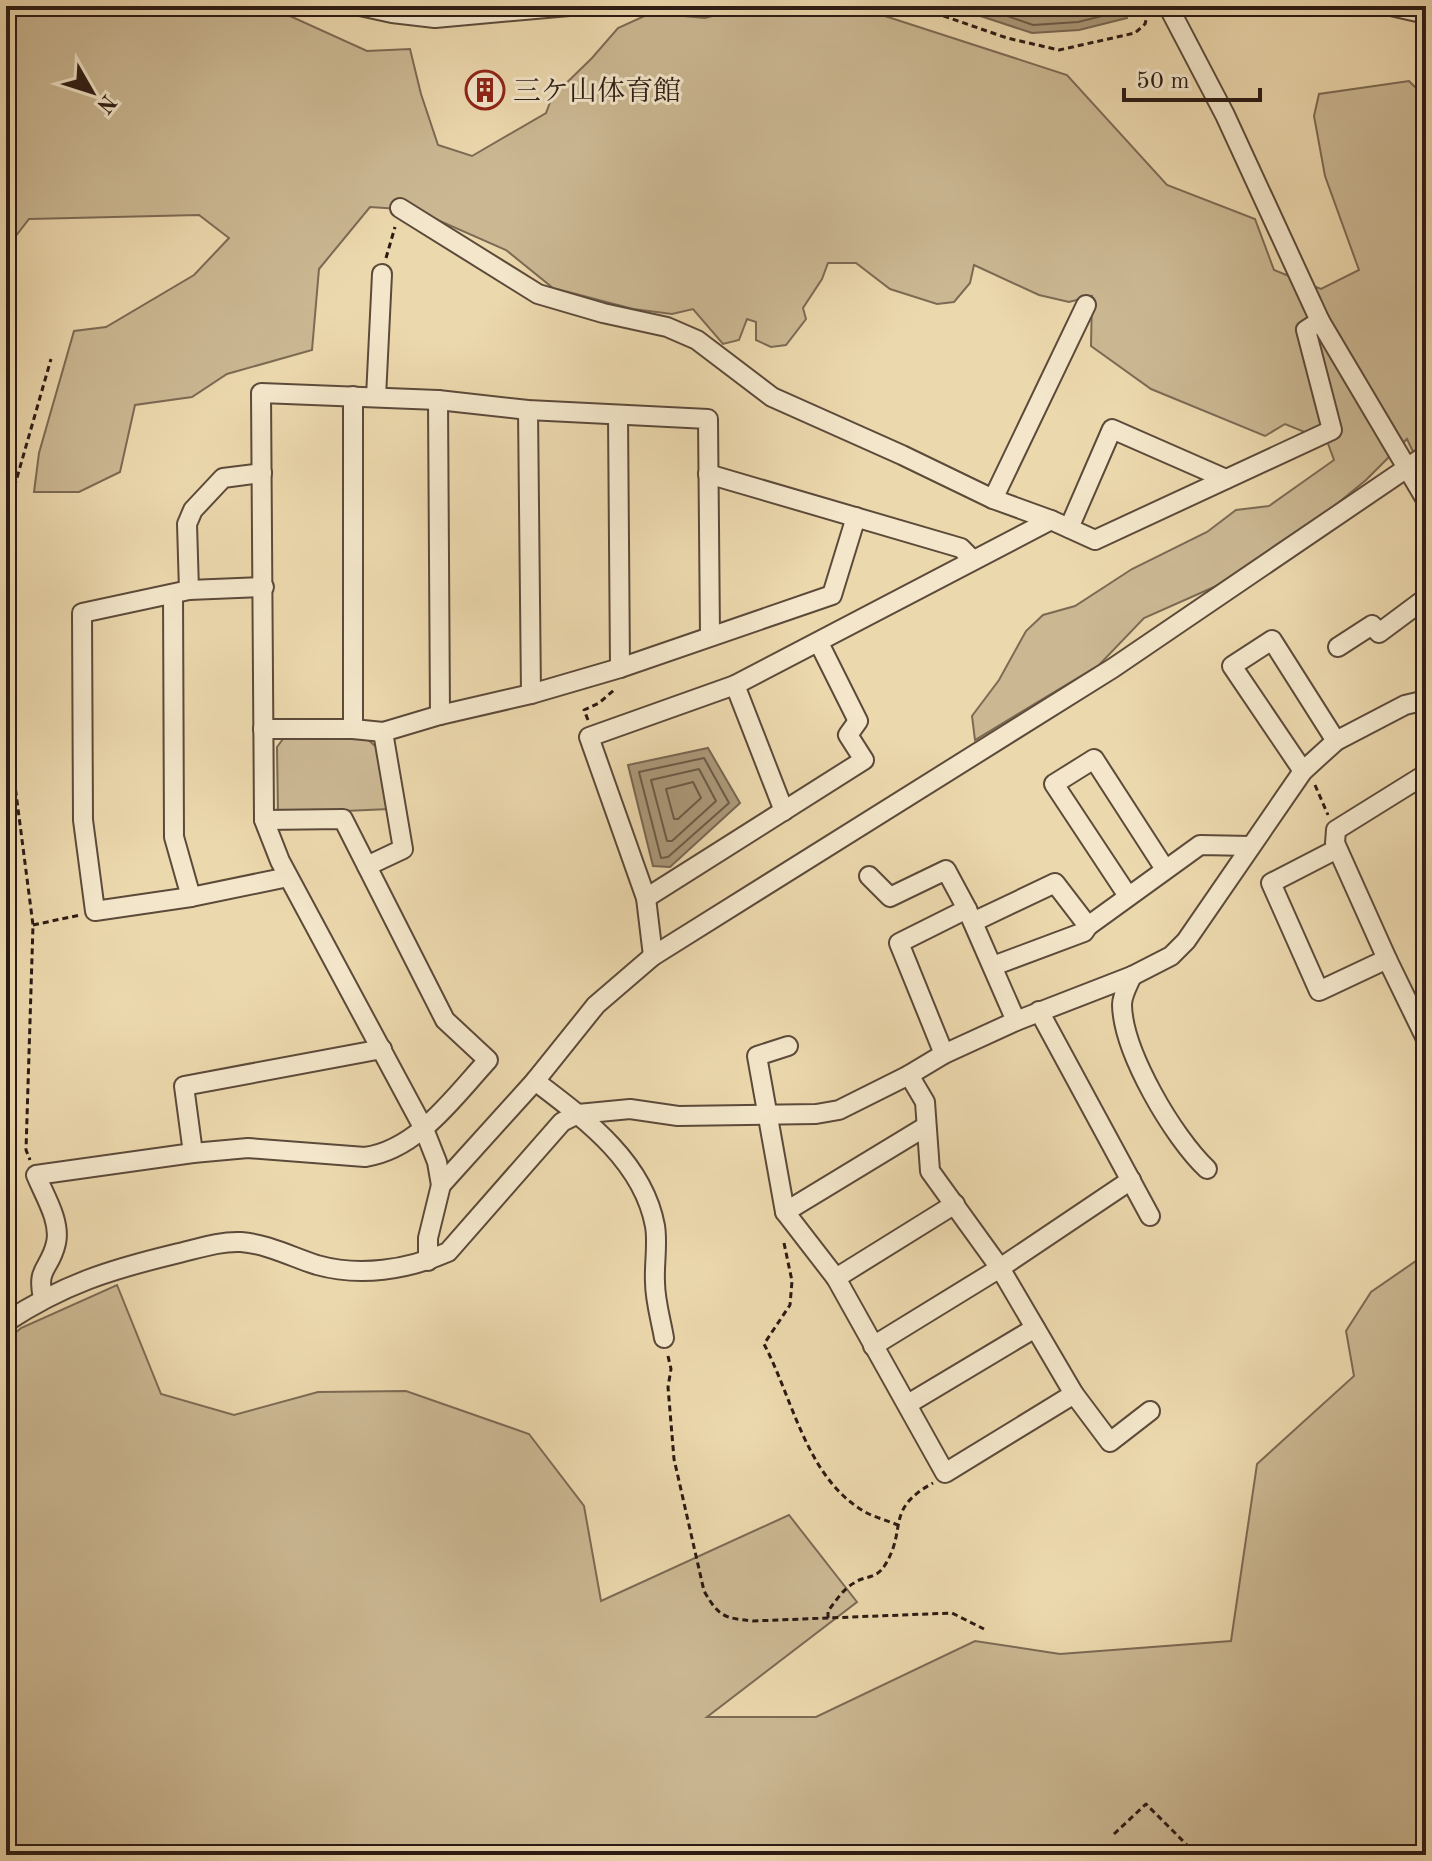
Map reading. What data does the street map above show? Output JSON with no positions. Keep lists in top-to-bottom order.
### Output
{
  "places": {
    "building": ["三ケ山体育館"]
  },
  "scale_bar": "50 m",
  "north": "bottom right"
}
